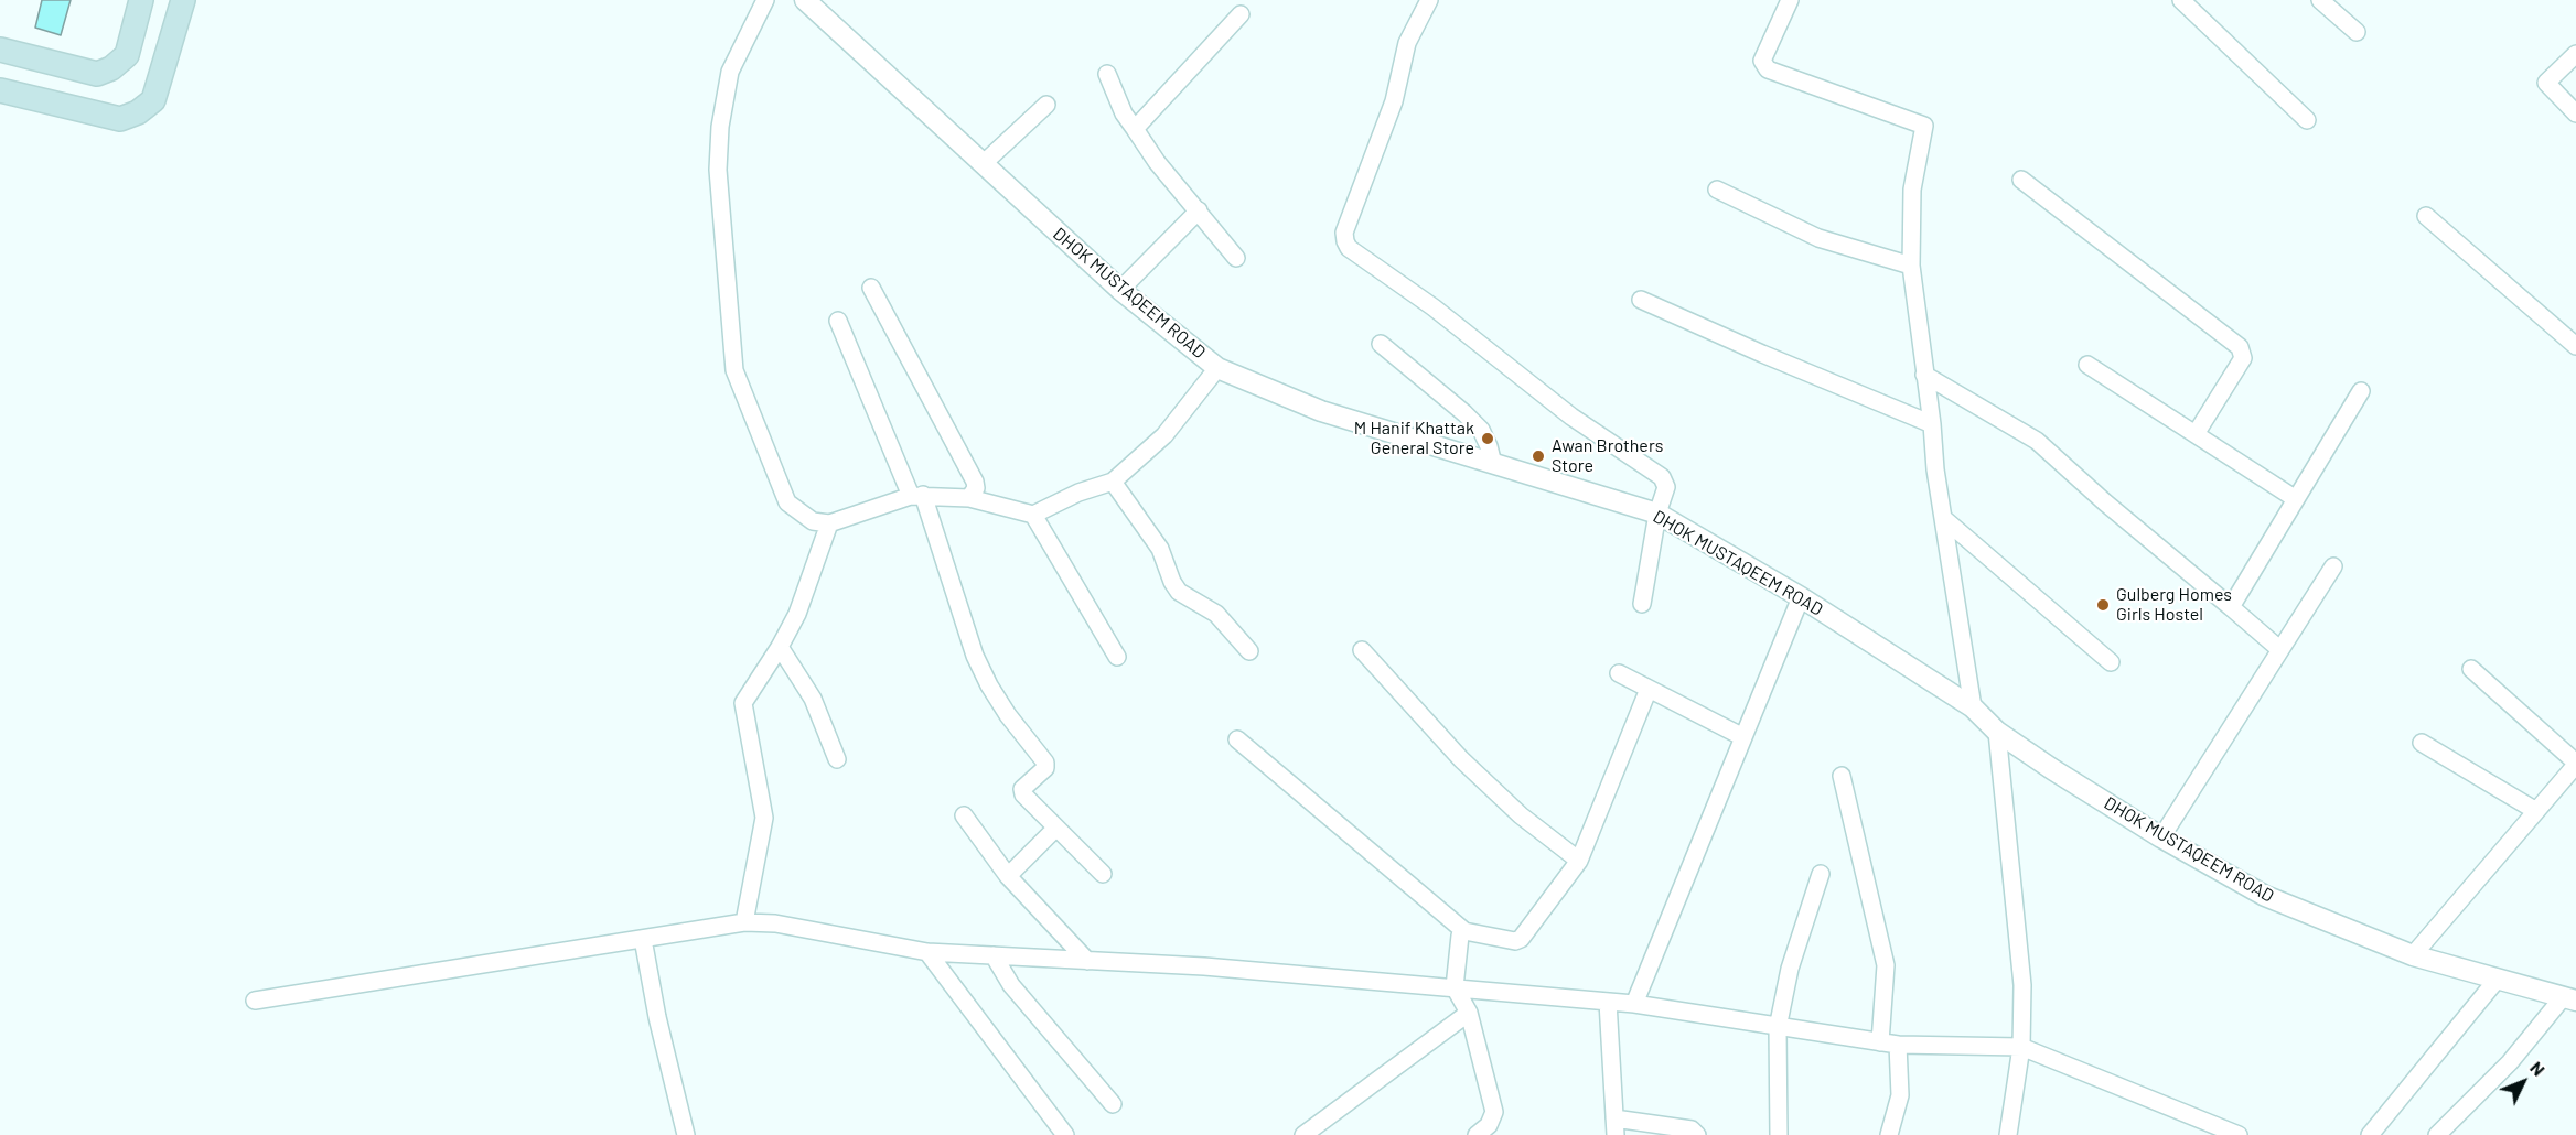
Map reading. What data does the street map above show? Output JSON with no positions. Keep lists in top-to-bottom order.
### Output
{
  "streets": {
    "street": ["DHOK MUSTAQEEM ROAD"]
  },
  "places": ["M Hanif Khattak General Store", "Awan Brothers Store", "Gulberg Homes Girls Hostel"],
  "north": "top right"
}
